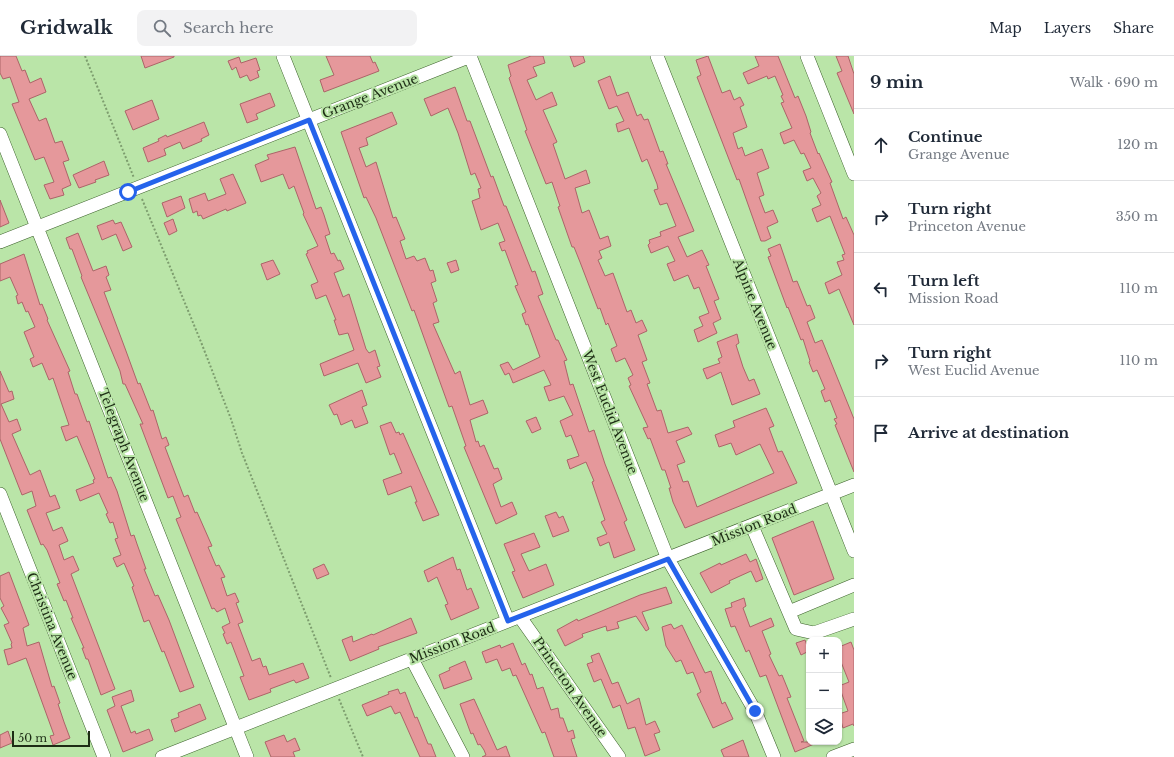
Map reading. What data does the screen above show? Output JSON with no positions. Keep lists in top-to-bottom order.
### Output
{
  "streets": {
    "street": [
      "Grange Avenue",
      "Alpine Avenue",
      "West Euclid Avenue",
      "Telegraph Avenue",
      "Mission Road",
      "Christina Avenue",
      "Princeton Avenue"
    ]
  },
  "crossings": [
    ["Grange Avenue", "West Euclid Avenue"],
    ["Grange Avenue", "Telegraph Avenue"],
    ["Grange Avenue", "Princeton Avenue"],
    ["Alpine Avenue", "Mission Road"],
    ["West Euclid Avenue", "Mission Road"],
    ["Telegraph Avenue", "Mission Road"],
    ["Mission Road", "Princeton Avenue"]
  ],
  "scale_bar": "50 m",
  "page": {
    "header": "Gridwalk",
    "search": "Search here",
    "nav": ["Map", "Layers", "Share"],
    "heading": ["9 min", "Walk · 690 m"],
    "list": [
      ["Continue", "Grange Avenue", "120 m"],
      ["Turn right", "Princeton Avenue", "350 m"],
      ["Turn left", "Mission Road", "110 m"],
      ["Turn right", "West Euclid Avenue", "110 m"],
      "Arrive at destination"
    ],
    "map_buttons": ["+", "−"],
    "scale": "50 m"
  }
}
